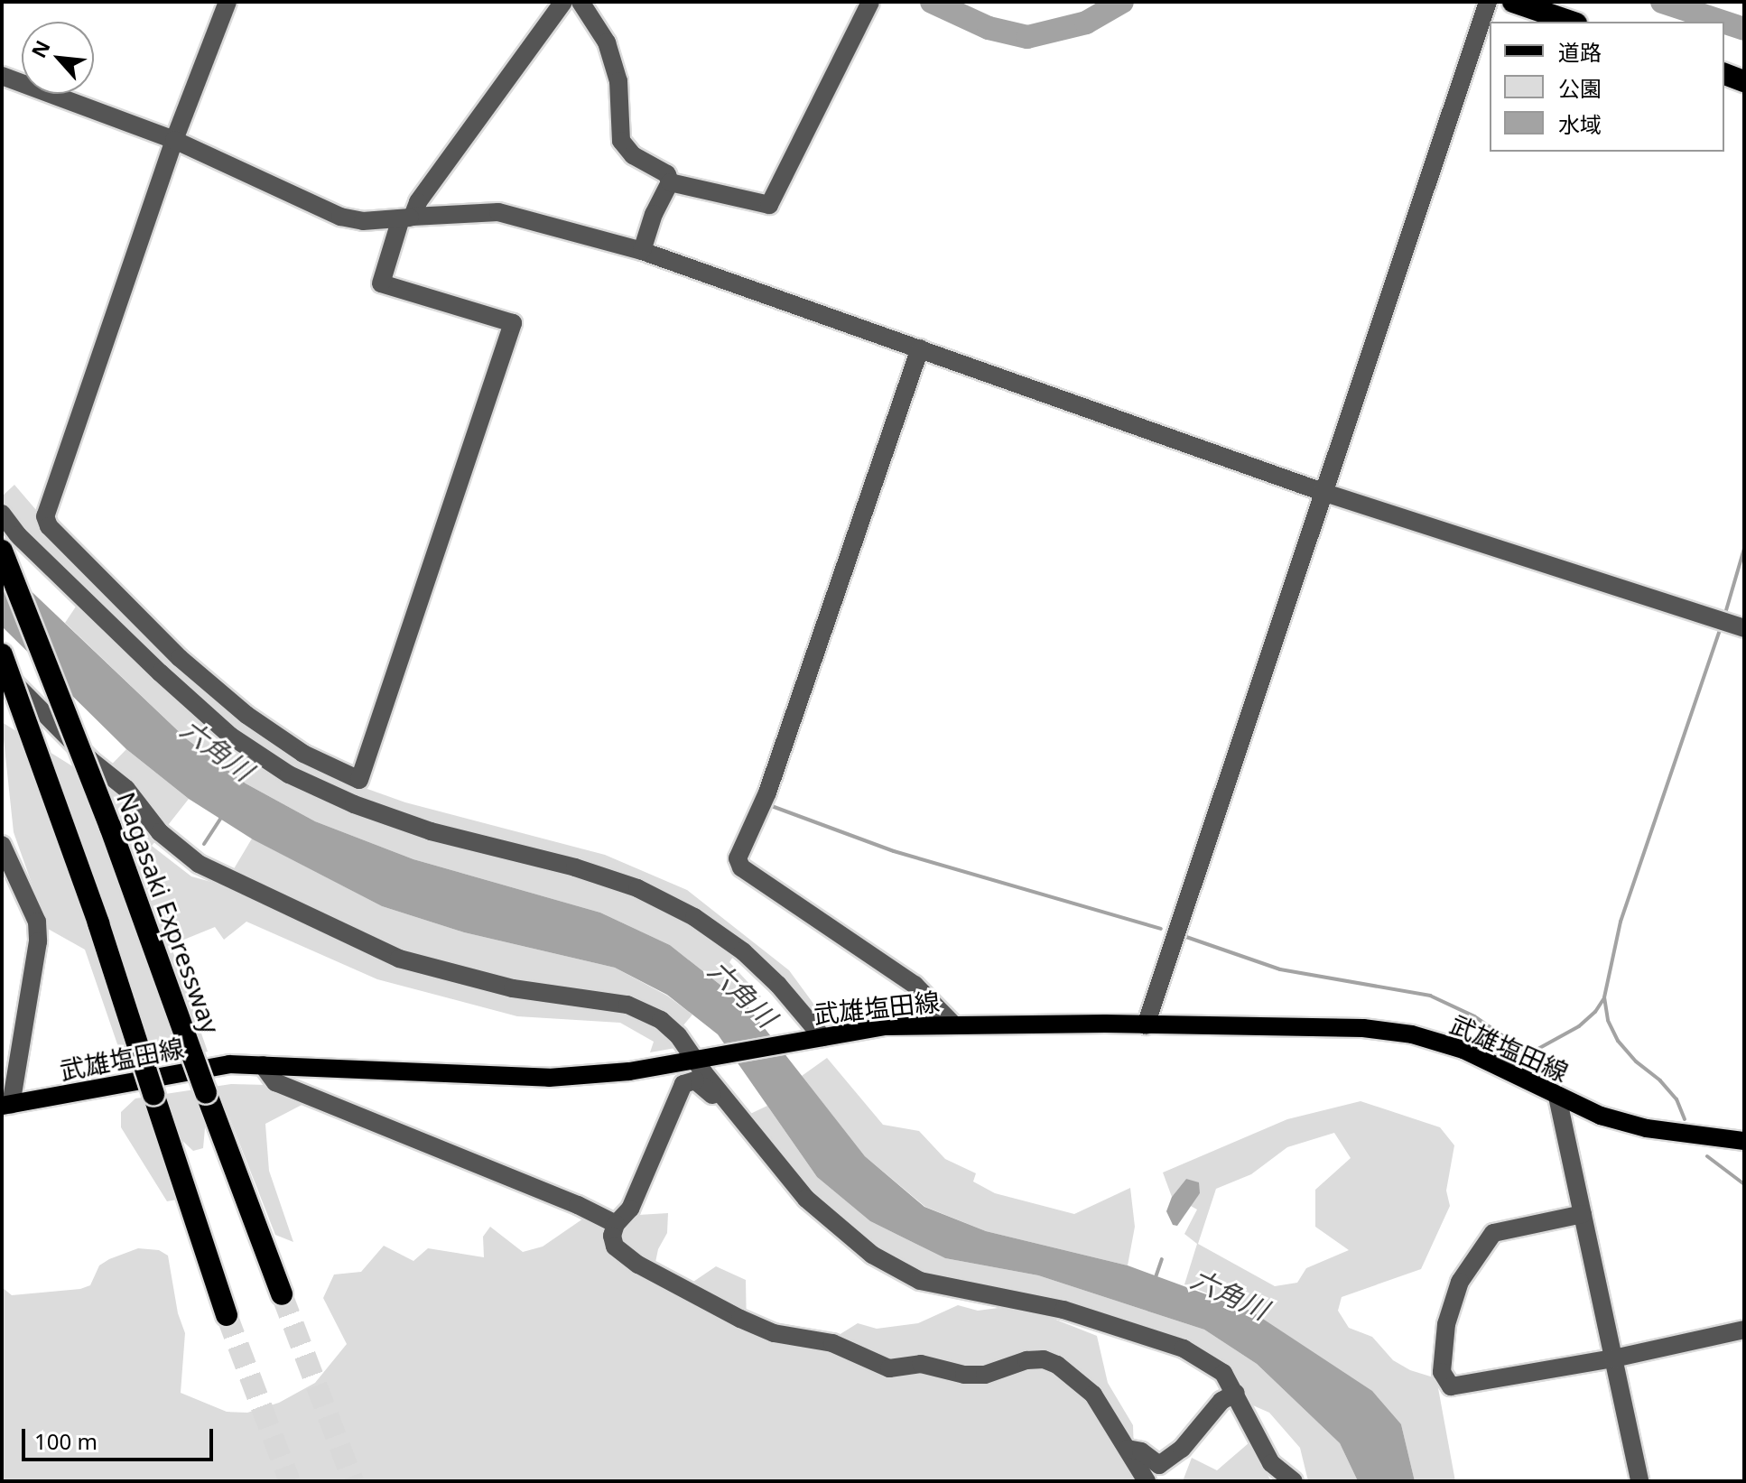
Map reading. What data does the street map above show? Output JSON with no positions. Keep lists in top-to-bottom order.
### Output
{
  "streets": {
    "highway": ["Nagasaki Expressway"],
    "main road": ["武雄塩田線"]
  },
  "water": ["六角川"],
  "legend": ["道路", "公園", "水域"],
  "scale_bar": "100 m",
  "north": "top left"
}
